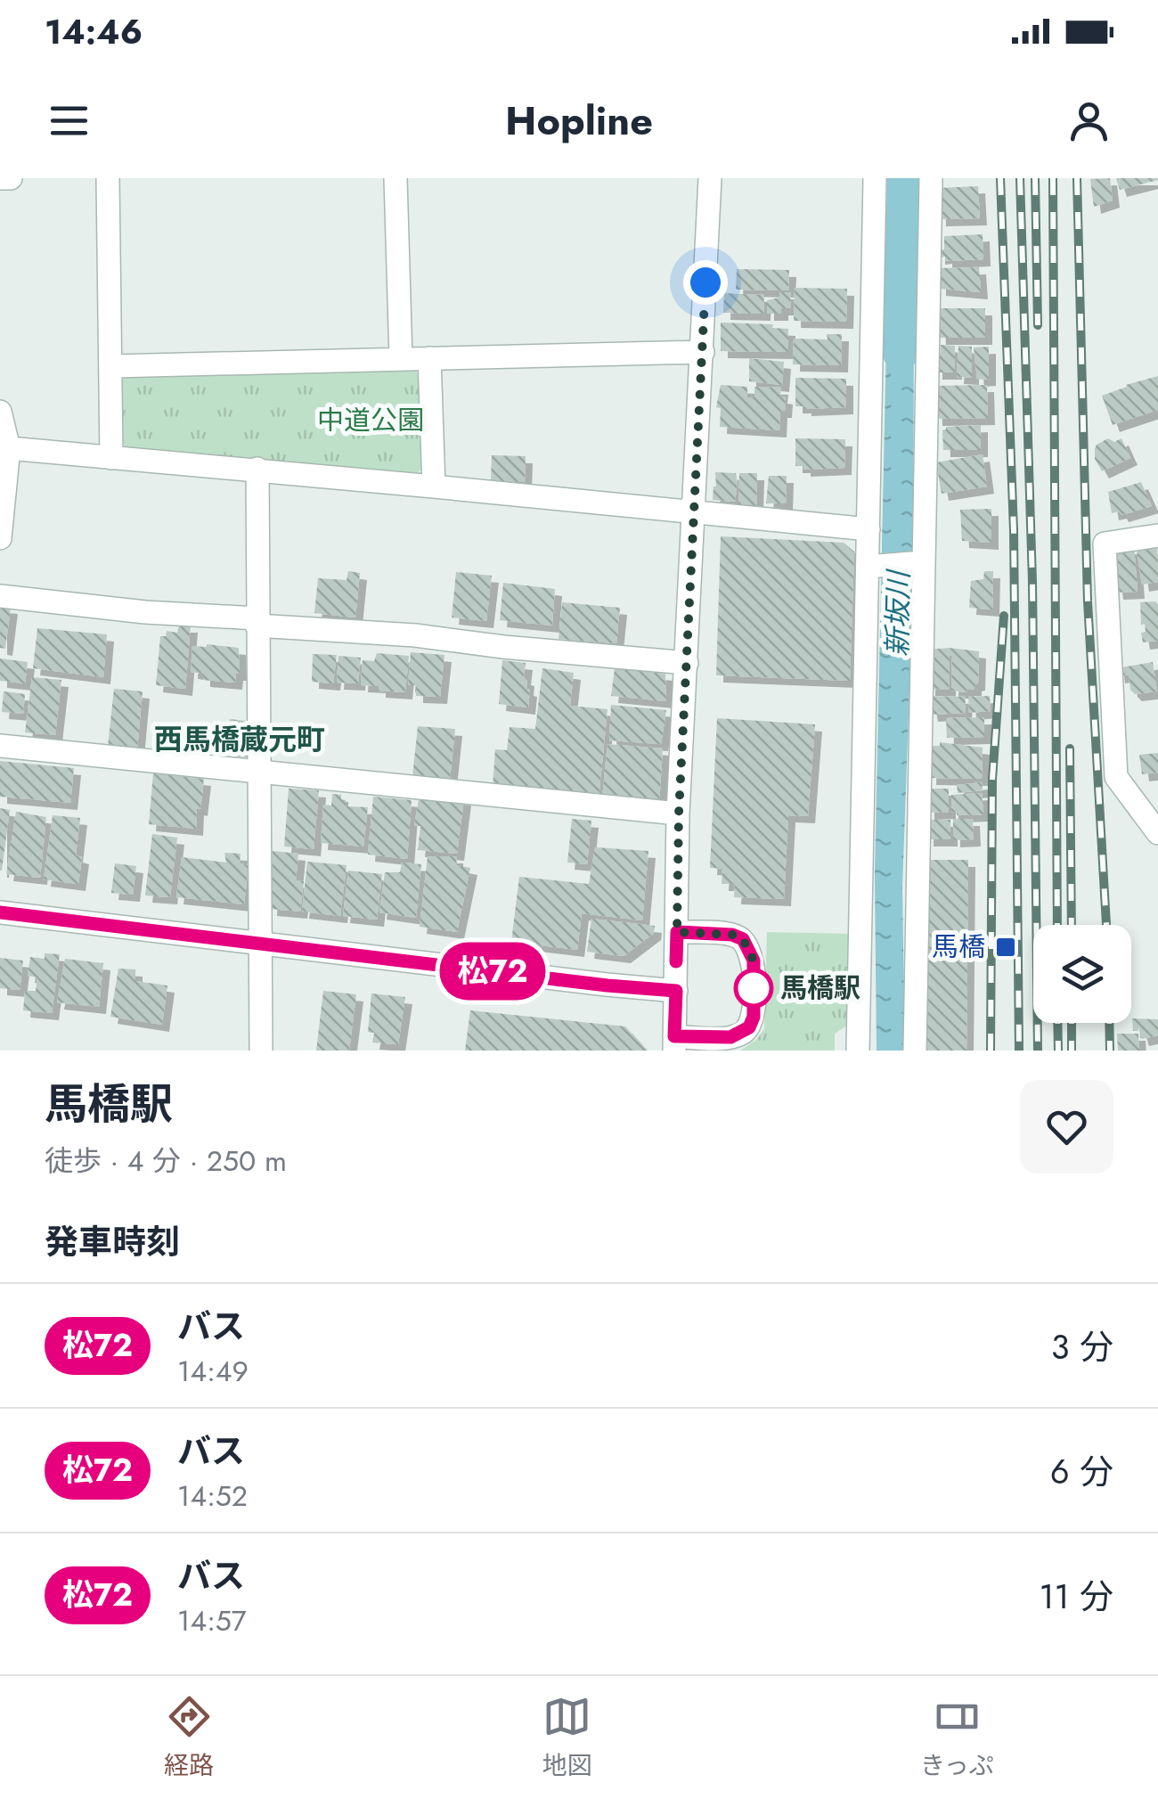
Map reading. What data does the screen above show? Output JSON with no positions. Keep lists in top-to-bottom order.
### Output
{
  "districts": ["西馬橋蔵元町"],
  "water": ["新坂川"],
  "parks": ["中道公園"],
  "places": {
    "transit": ["馬橋"],
    "other": ["馬橋駅"]
  },
  "lines": ["bus line 松72"],
  "page": {
    "status": "14:46",
    "header": "Hopline",
    "on_map": "松72",
    "heading": [
      ["馬橋駅", "徒歩 · 4 分 · 250 m"],
      "発車時刻"
    ],
    "list": [
      {
        "mark": "松72",
        "name": "バス",
        "note": "14:49",
        "value": "3 分"
      },
      {
        "mark": "松72",
        "name": "バス",
        "note": "14:52",
        "value": "6 分"
      },
      {
        "mark": "松72",
        "name": "バス",
        "note": "14:57",
        "value": "11 分"
      }
    ],
    "tabs": ["経路", "地図", "きっぷ"]
  }
}
